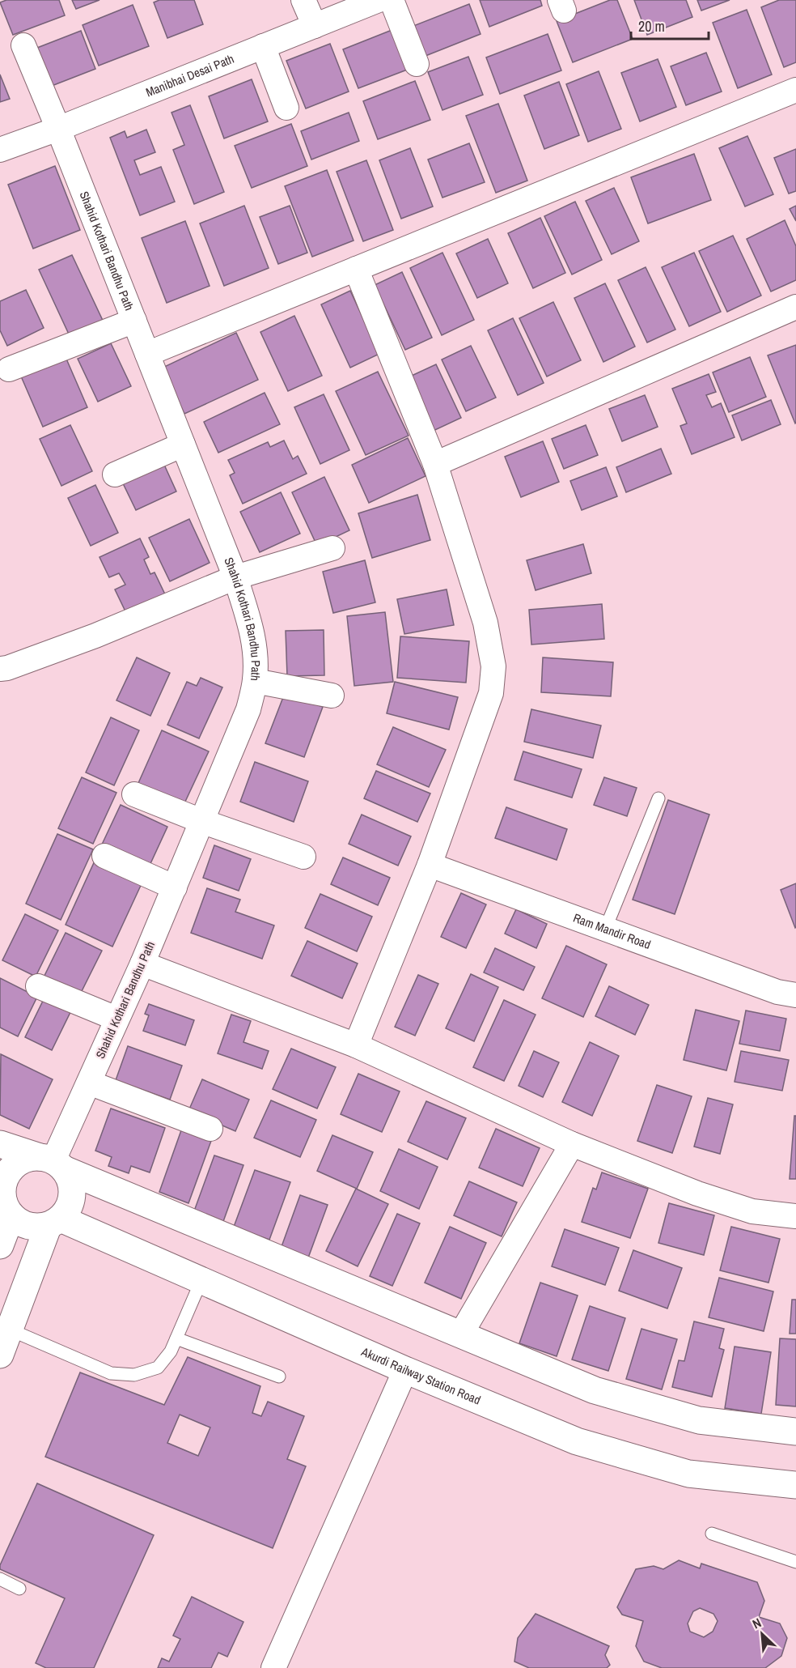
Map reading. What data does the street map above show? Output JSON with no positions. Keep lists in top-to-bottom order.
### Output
{
  "streets": {
    "main road": ["Akurdi Railway Station Road"],
    "street": ["Manibhai Desai Path", "Shahid Kothari Bandhu Path", "Ram Mandir Road"]
  },
  "crossings": [
    ["Manibhai Desai Path", "Shahid Kothari Bandhu Path"],
    ["Shahid Kothari Bandhu Path", "Akurdi Railway Station Road"]
  ],
  "scale_bar": "20 m",
  "north": "top left"
}
